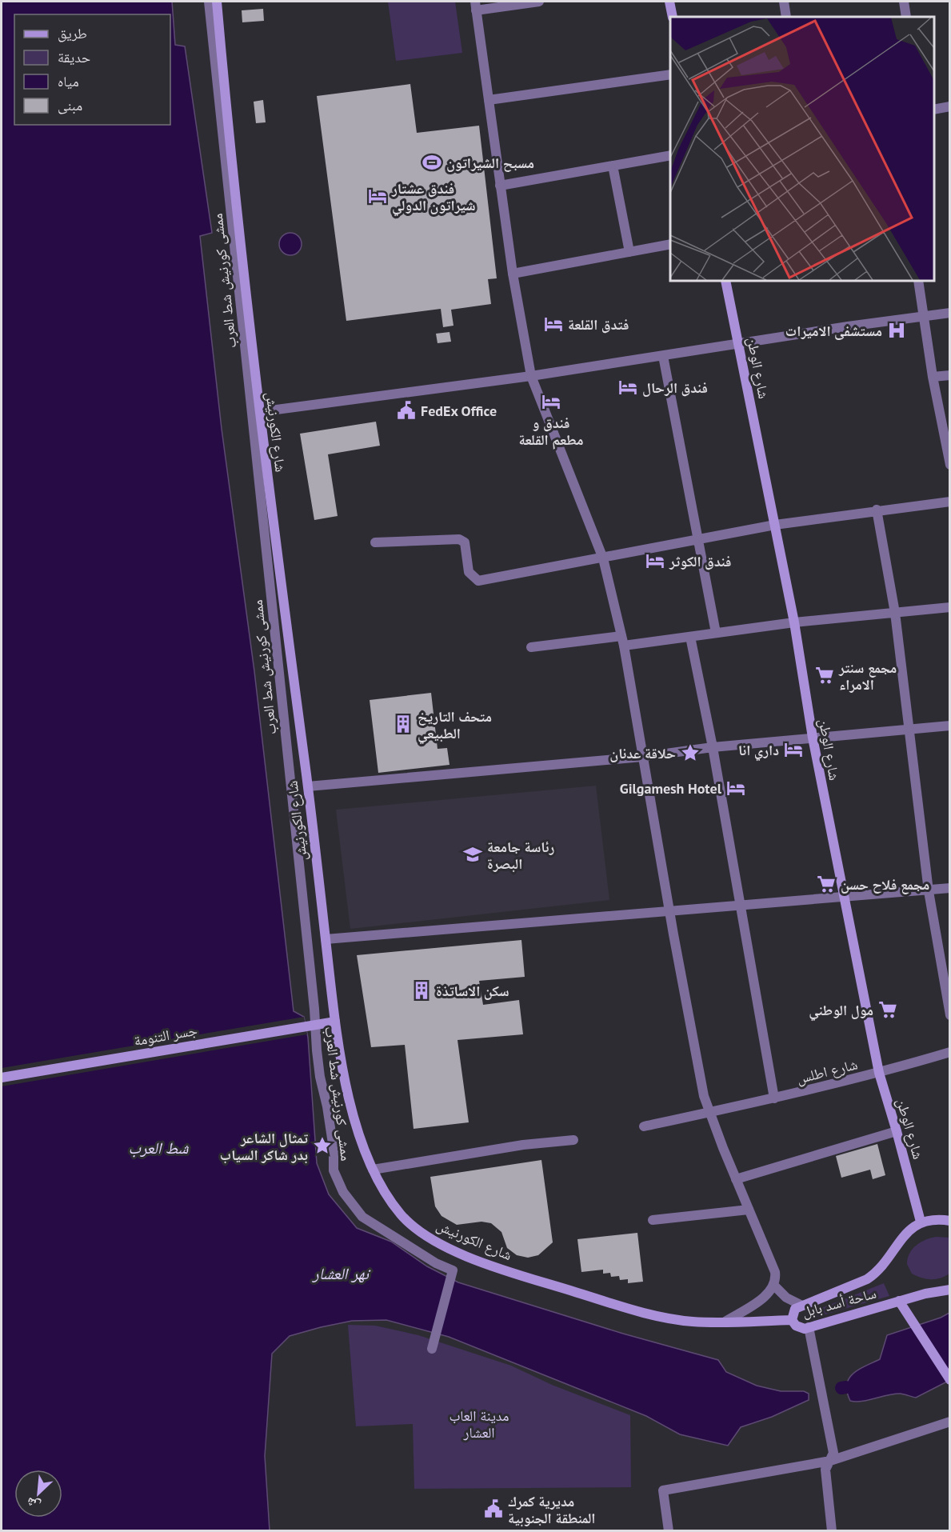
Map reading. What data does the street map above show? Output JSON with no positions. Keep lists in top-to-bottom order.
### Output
{
  "streets": {
    "main road": [
      "شارع الوطن",
      "شارع الكورنيش",
      "جسر التنومة",
      "ساحة أسد بابل"
    ],
    "street": ["ممشى كورنيش شط العرب", "شارع اطلس"]
  },
  "crossings": [
    ["شارع الوطن", "شارع اطلس"],
    ["شارع الوطن", "ساحة أسد بابل"],
    ["شارع الكورنيش", "جسر التنومة"],
    ["شارع الكورنيش", "ساحة أسد بابل"]
  ],
  "water": ["شط العرب", "نهر العشار"],
  "parks": ["مدينة العاب العشار"],
  "places": {
    "sports": ["مسبح الشيراتون"],
    "hotel": [
      "فندق عشتار شيراتون الدولي",
      "فتدق القلعة",
      "فندق الرحال",
      "فندق و مطعم القلعة",
      "فندق الكوثر",
      "داري انا",
      "Gilgamesh Hotel"
    ],
    "hospital": ["مستشفى الاميرات"],
    "public building": ["FedEx Office", "مديرية كمرك المنطقة الجنوبية"],
    "supermarket": ["مجمع سنتر الامراء", "مجمع فلاح حسن", "مول الوطني"],
    "building": ["متحف التاريخ الطبيعي", "سكن الاساتذة"],
    "place": ["حلاقة عدنان", "تمثال الشاعر بدر شاكر السياب"],
    "school or university": ["رئاسة جامعة البصرة"]
  },
  "legend": [
    "طريق",
    "حديقة",
    "مياه",
    "مبنى"
  ],
  "north": "bottom left"
}
